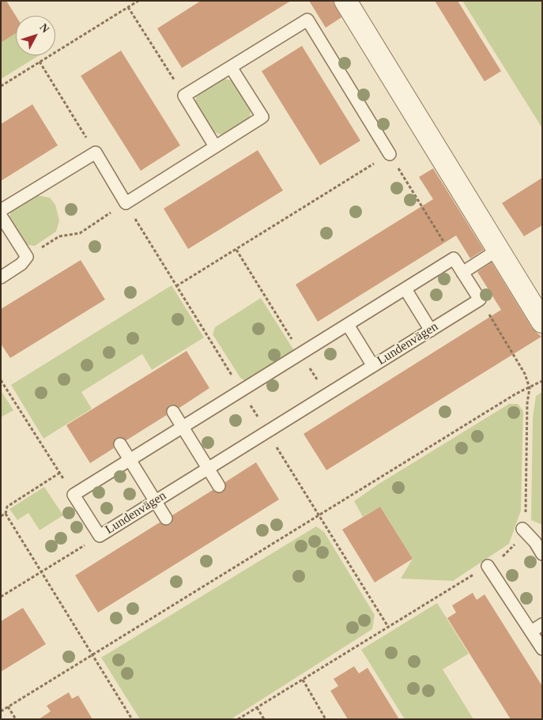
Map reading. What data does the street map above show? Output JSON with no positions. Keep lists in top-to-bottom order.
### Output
{
  "streets": {
    "lane": ["Lundenvägen"]
  },
  "north": "top right"
}
